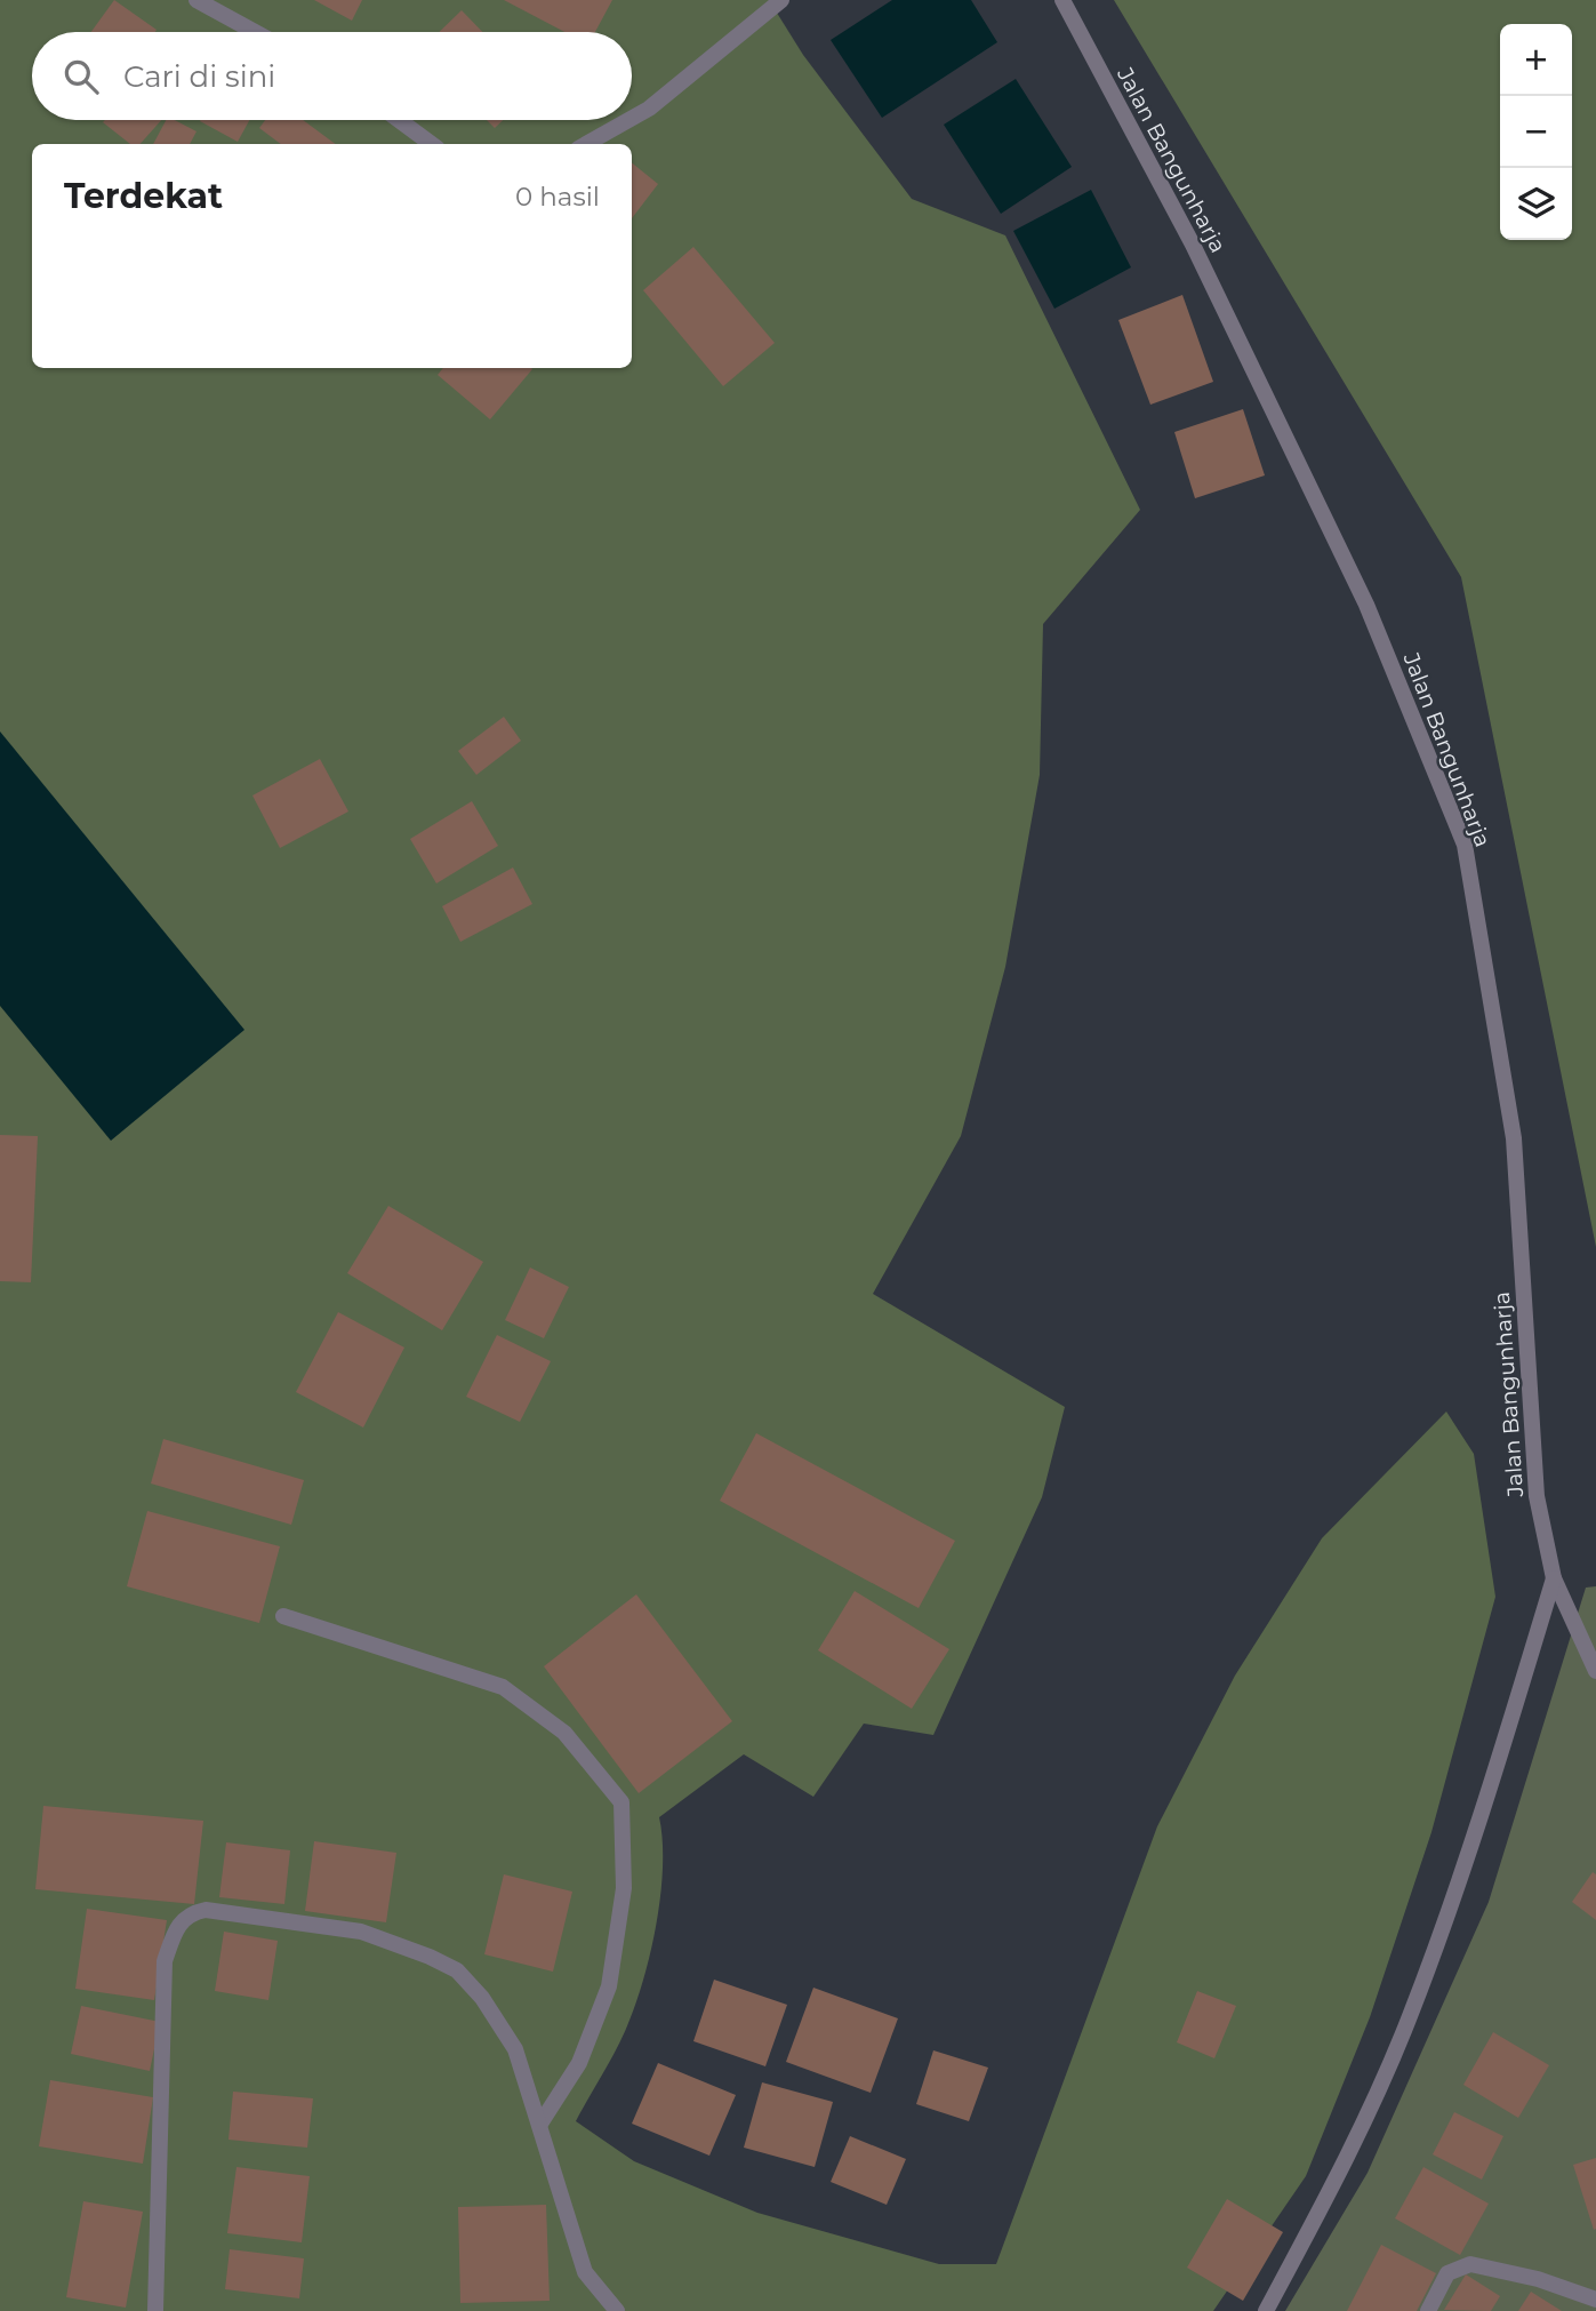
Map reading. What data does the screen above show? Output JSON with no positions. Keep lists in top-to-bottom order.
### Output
{
  "streets": {
    "street": ["Jalan Bangunharja"]
  },
  "page": {
    "map_buttons": ["+", "−"],
    "search": "Cari di sini",
    "heading": ["Terdekat", "0 hasil"]
  }
}
